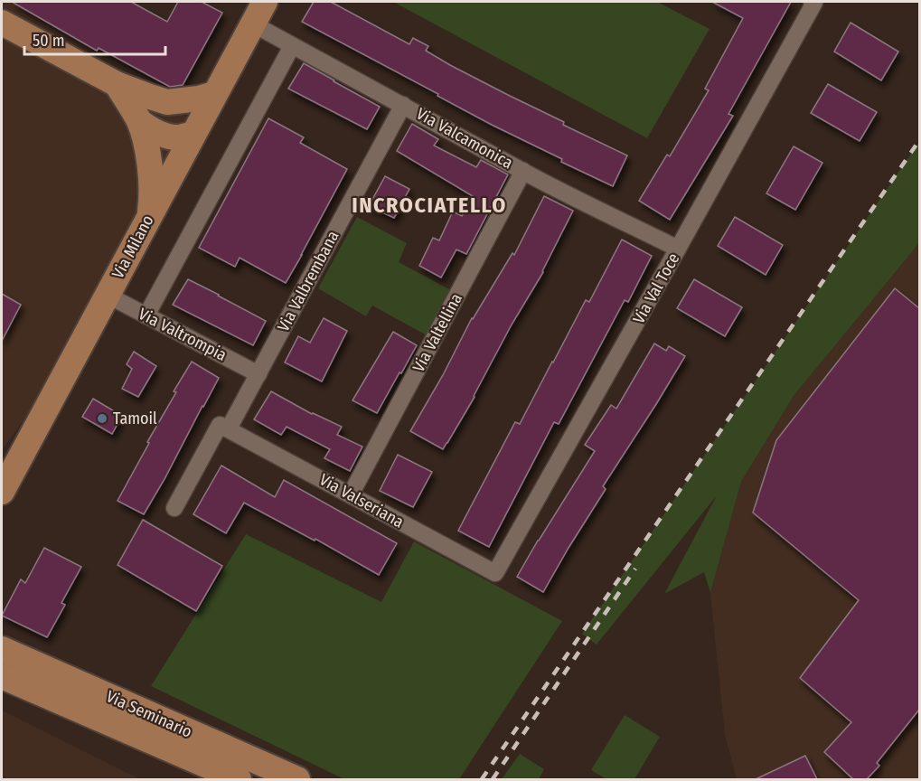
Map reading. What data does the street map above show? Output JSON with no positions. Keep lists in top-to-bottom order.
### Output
{
  "streets": {
    "main road": ["Via Milano", "Via Seminario"],
    "street": [
      "Via Valcamonica",
      "Via Valbrembana",
      "Via Val Toce",
      "Via Valtellina",
      "Via Valtrompia",
      "Via Valseriana"
    ]
  },
  "crossings": [
    ["Via Valcamonica", "Via Milano"],
    ["Via Valcamonica", "Via Valbrembana"],
    ["Via Valcamonica", "Via Val Toce"],
    ["Via Valcamonica", "Via Valtellina"],
    ["Via Milano", "Via Valtrompia"],
    ["Via Valbrembana", "Via Valtrompia"],
    ["Via Valbrembana", "Via Valseriana"],
    ["Via Val Toce", "Via Valseriana"],
    ["Via Valtellina", "Via Valseriana"]
  ],
  "districts": ["INCROCIATELLO"],
  "places": ["Tamoil"],
  "scale_bar": "50 m"
}
